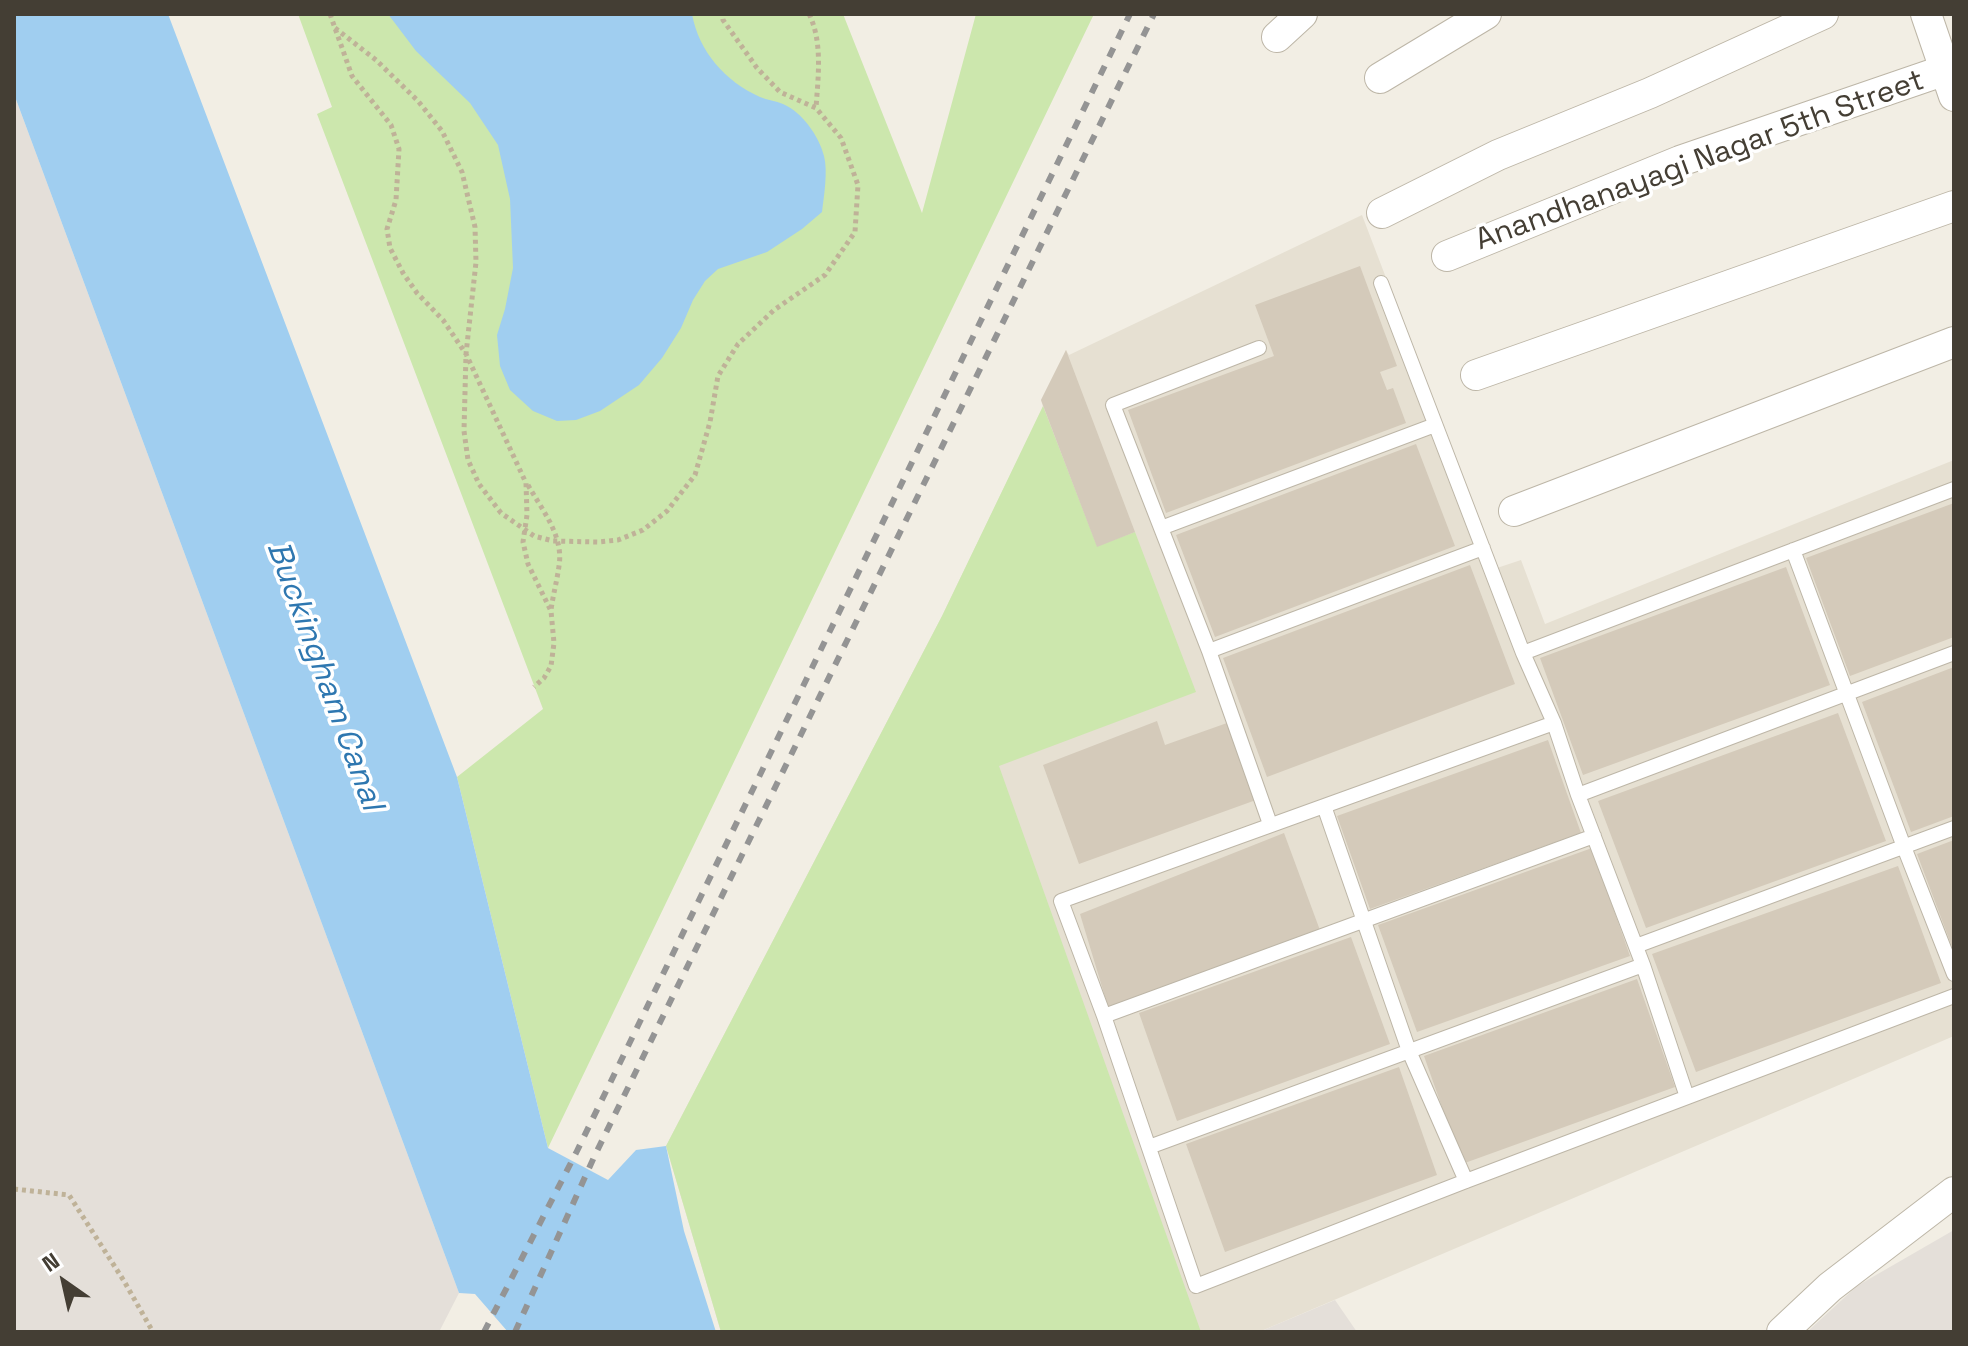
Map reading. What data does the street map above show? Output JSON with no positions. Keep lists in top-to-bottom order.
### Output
{
  "streets": {
    "street": ["Anandhanayagi Nagar 5th Street"]
  },
  "water": ["Buckingham Canal"],
  "north": "top left"
}
